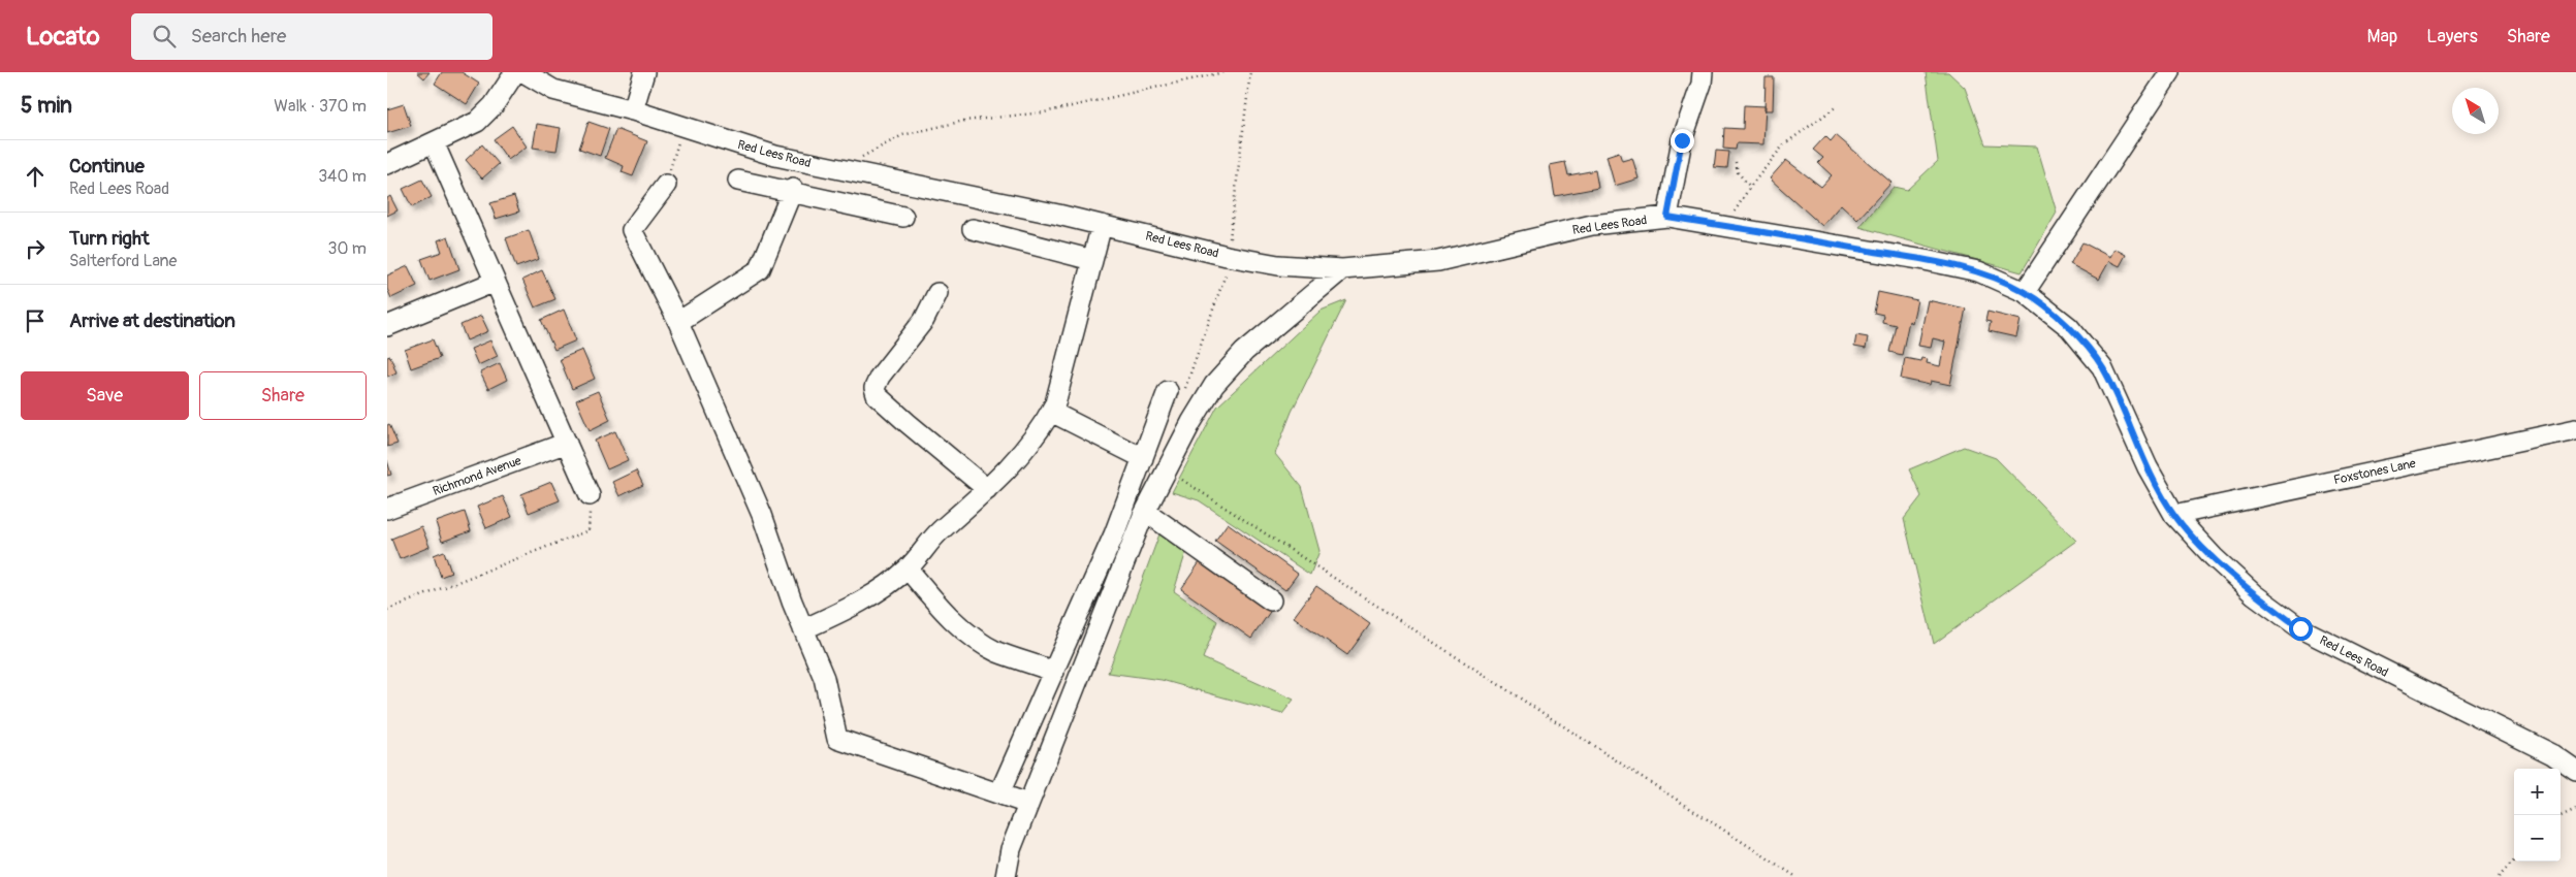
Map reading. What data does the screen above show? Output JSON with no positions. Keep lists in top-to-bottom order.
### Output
{
  "streets": {
    "street": ["Red Lees Road", "Foxstones Lane", "Richmond Avenue"]
  },
  "crossings": [
    ["Red Lees Road", "Foxstones Lane"]
  ],
  "north": "top left",
  "page": {
    "header": "Locato",
    "search": "Search here",
    "nav": ["Map", "Layers", "Share"],
    "heading": ["5 min", "Walk · 370 m"],
    "list": [
      ["Continue", "Red Lees Road", "340 m"],
      ["Turn right", "Salterford Lane", "30 m"],
      "Arrive at destination"
    ],
    "buttons": ["Save", "Share"],
    "map_buttons": ["+", "−"]
  }
}
